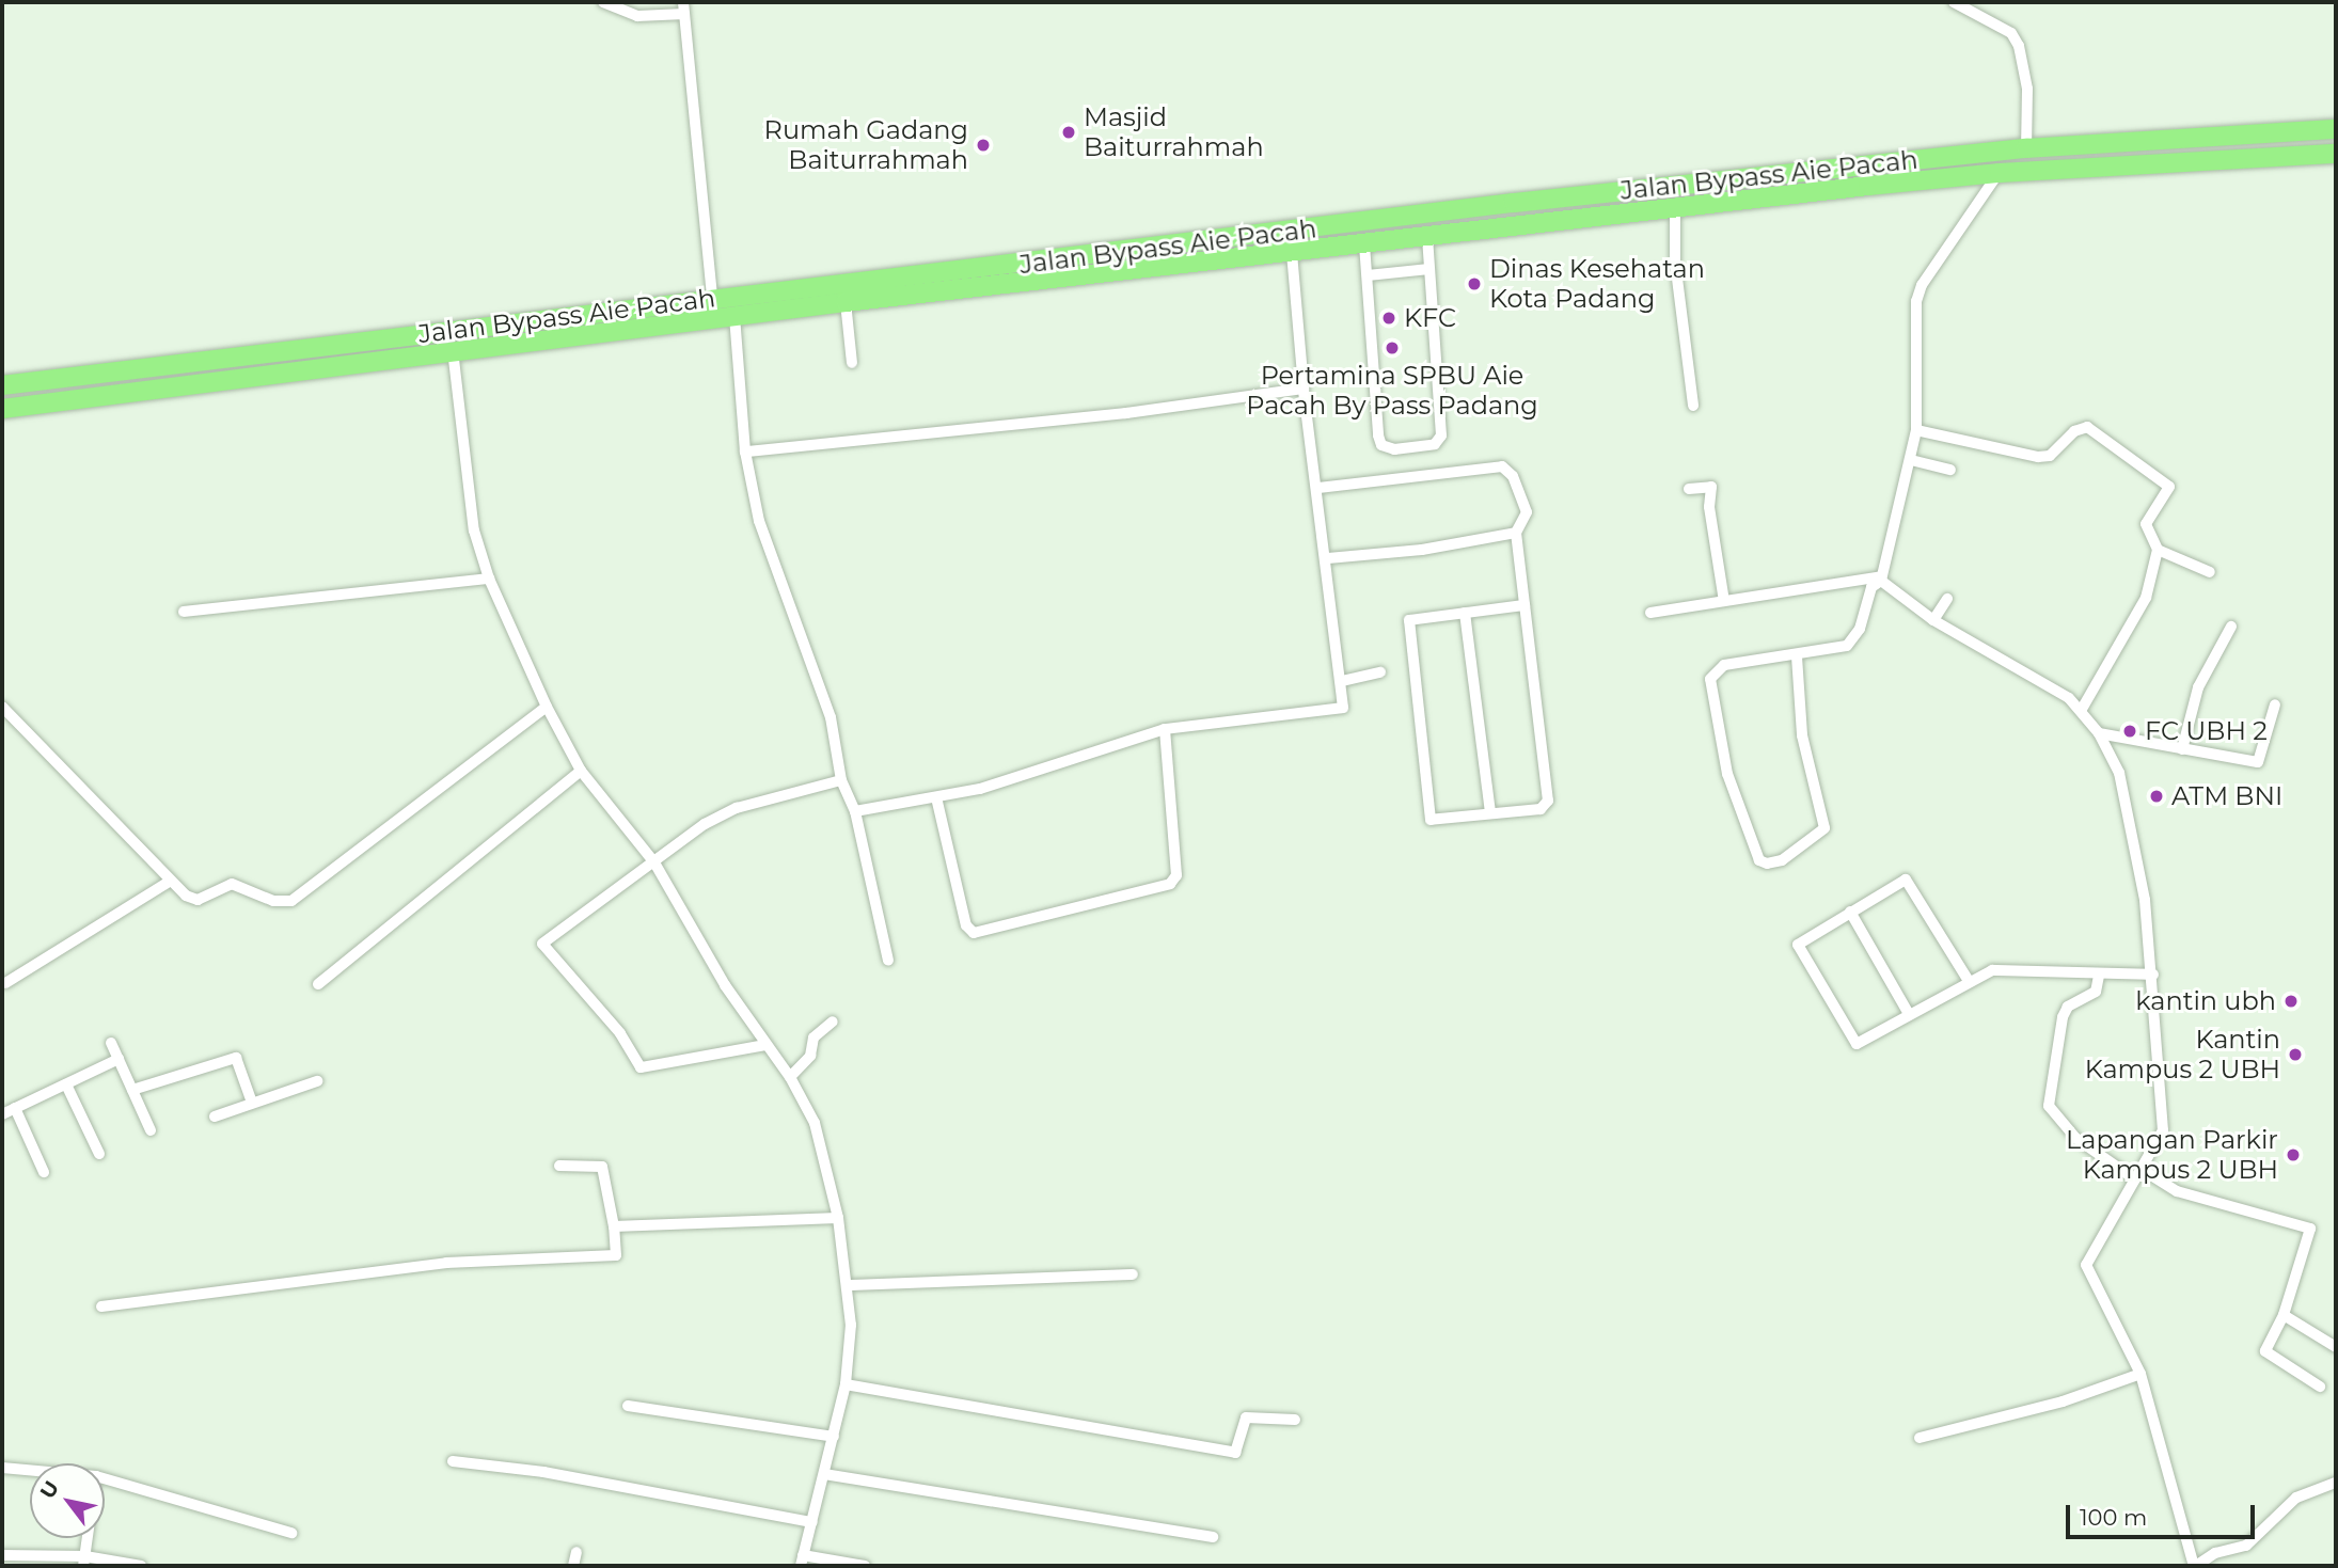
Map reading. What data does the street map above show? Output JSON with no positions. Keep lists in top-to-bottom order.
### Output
{
  "streets": {
    "highway": ["Jalan Bypass Aie Pacah"]
  },
  "places": [
    "Masjid Baiturrahmah",
    "Rumah Gadang Baiturrahmah",
    "Dinas Kesehatan Kota Padang",
    "KFC",
    "Pertamina SPBU Aie Pacah By Pass Padang",
    "FC UBH 2",
    "ATM BNI",
    "kantin ubh",
    "Kantin Kampus 2 UBH",
    "Lapangan Parkir Kampus 2 UBH"
  ],
  "scale_bar": "100 m",
  "north": "top left"
}
